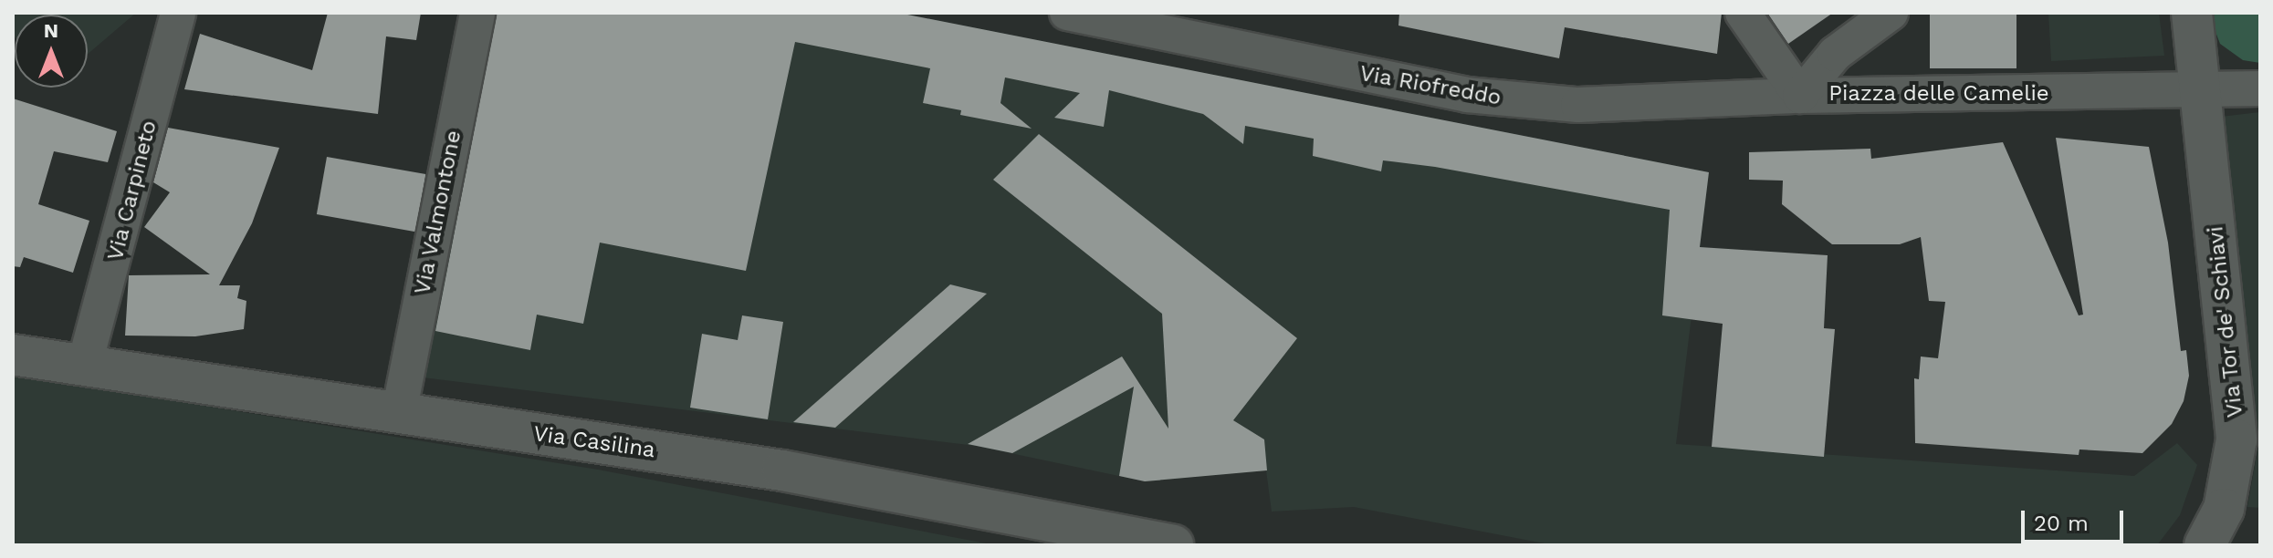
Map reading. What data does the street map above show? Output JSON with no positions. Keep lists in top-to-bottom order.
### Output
{
  "streets": {
    "main road": ["Via Tor de' Schiavi", "Via Casilina"],
    "street": [
      "Via Riofreddo",
      "Piazza delle Camelie",
      "Via Carpineto",
      "Via Valmontone"
    ]
  },
  "crossings": [
    ["Via Riofreddo", "Piazza delle Camelie"],
    ["Piazza delle Camelie", "Via Tor de' Schiavi"],
    ["Via Carpineto", "Via Casilina"],
    ["Via Valmontone", "Via Casilina"]
  ],
  "scale_bar": "20 m",
  "north": "top"
}
